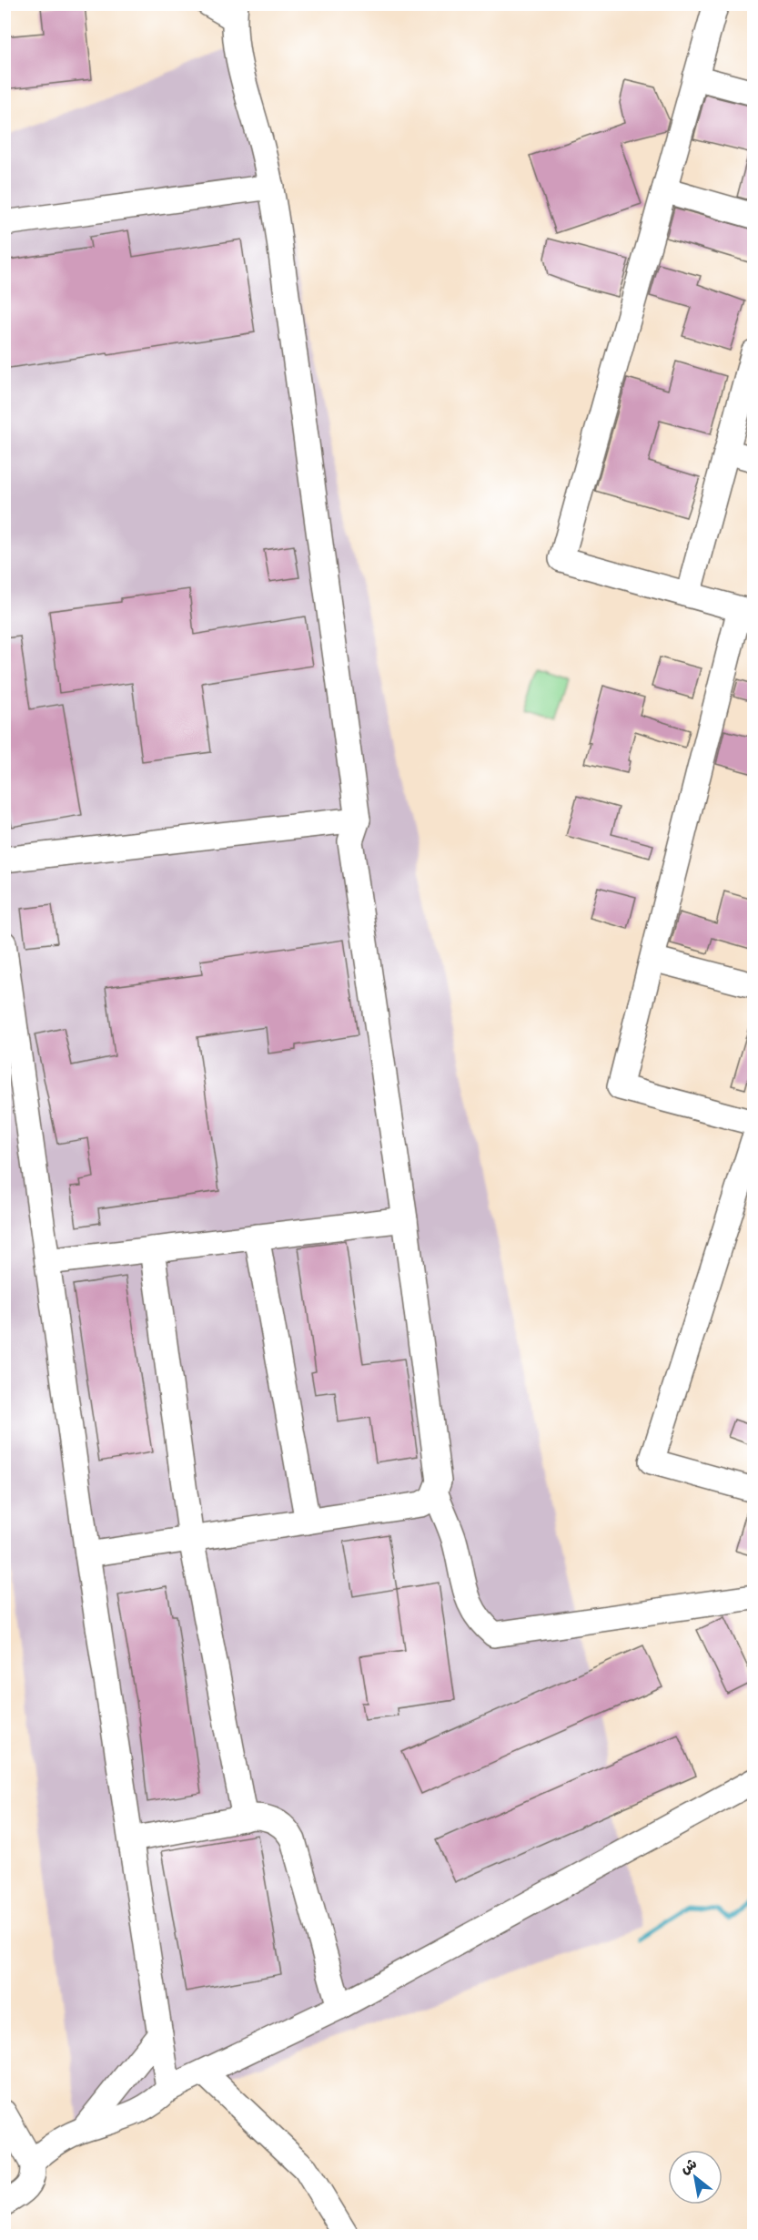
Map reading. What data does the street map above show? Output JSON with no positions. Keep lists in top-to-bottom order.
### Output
{
  "north": "top left"
}
